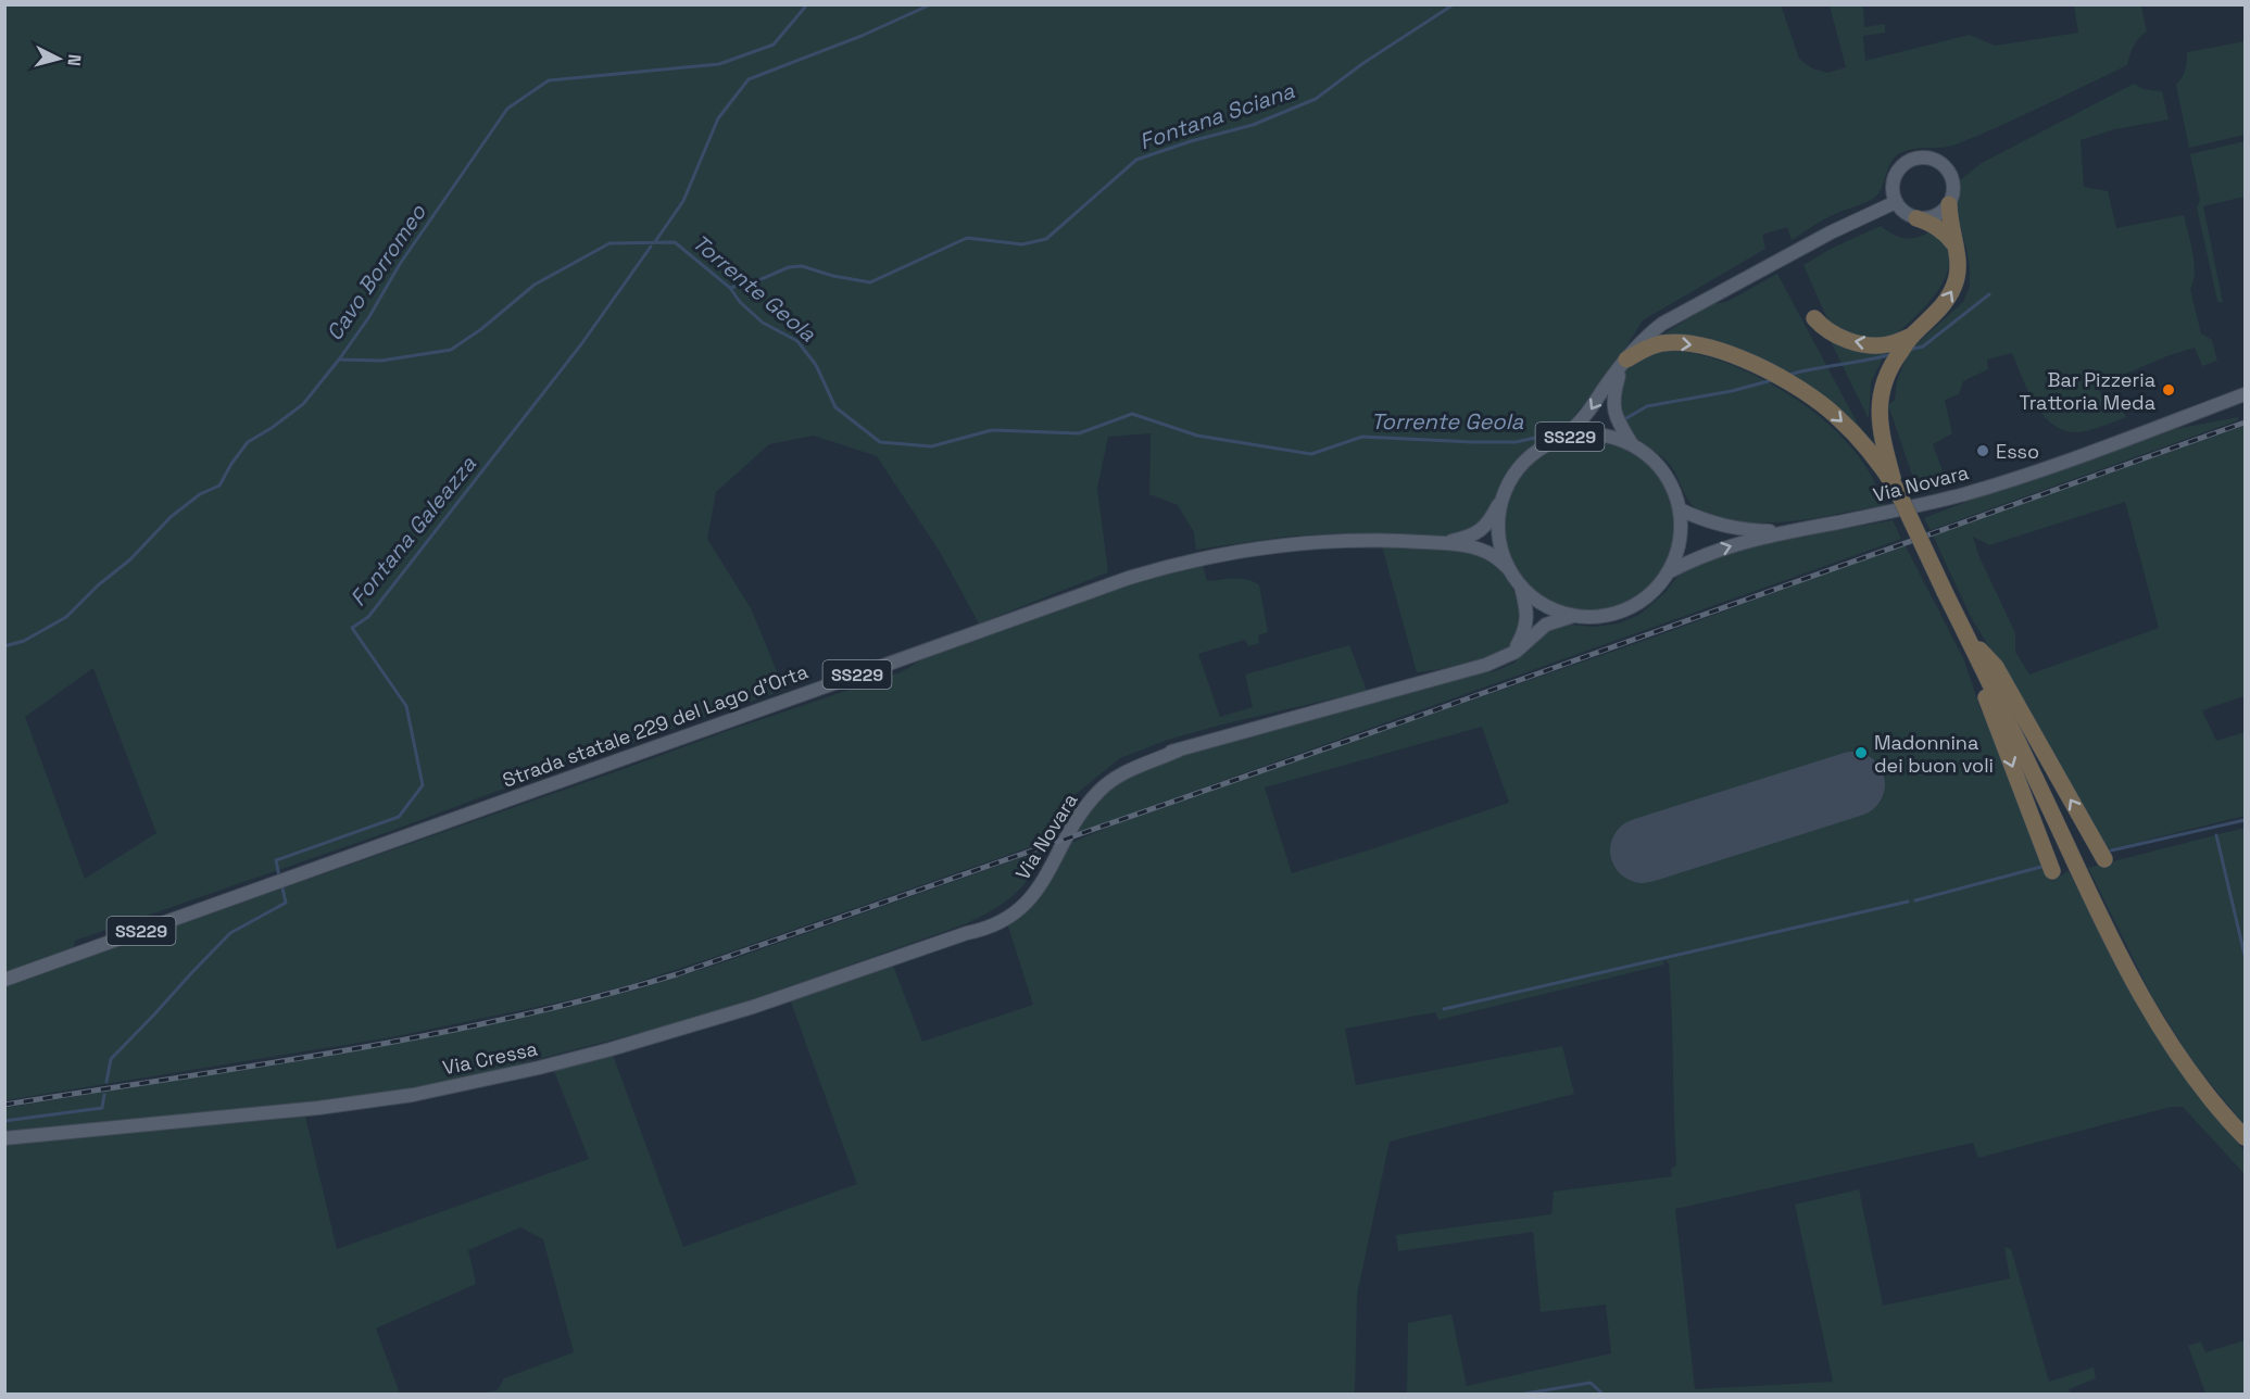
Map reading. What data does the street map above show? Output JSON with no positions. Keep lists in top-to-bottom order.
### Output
{
  "streets": {
    "main road": [
      "SS229",
      "Via Novara",
      "Strada statale 229 del Lago d'Orta",
      "Via Cressa"
    ]
  },
  "crossings": [
    ["SS229", "Via Novara"],
    ["SS229", "Strada statale 229 del Lago d'Orta"],
    ["Via Novara", "Strada statale 229 del Lago d'Orta"],
    ["Via Novara", "Via Cressa"]
  ],
  "water": [
    "Fontana Sciana",
    "Cavo Borromeo",
    "Torrente Geola",
    "Fontana Galeazza"
  ],
  "places": ["Bar Pizzeria Trattoria Meda", "Esso", "Madonnina dei buon voli"],
  "north": "right"
}
